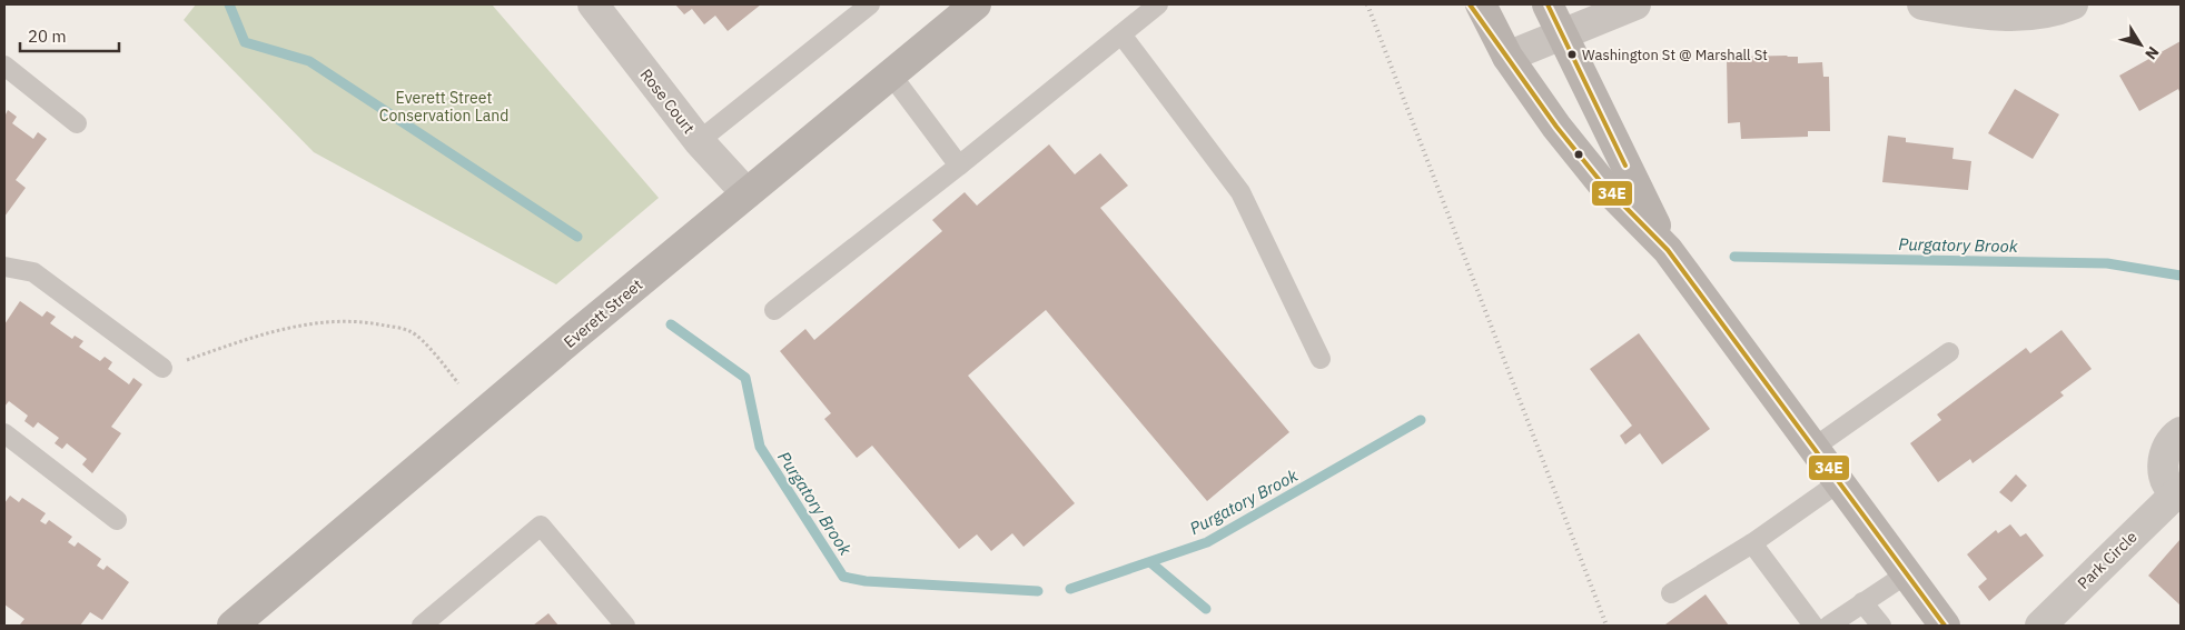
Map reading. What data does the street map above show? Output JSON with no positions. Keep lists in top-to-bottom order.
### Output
{
  "streets": {
    "main road": ["Everett Street"],
    "street": ["Rose Court", "Park Circle"]
  },
  "crossings": [
    ["Rose Court", "Everett Street"]
  ],
  "water": ["Purgatory Brook"],
  "parks": ["Everett Street Conservation Land"],
  "places": ["Washington St @ Marshall St"],
  "lines": ["transit line 34E"],
  "scale_bar": "20 m",
  "north": "bottom right"
}
